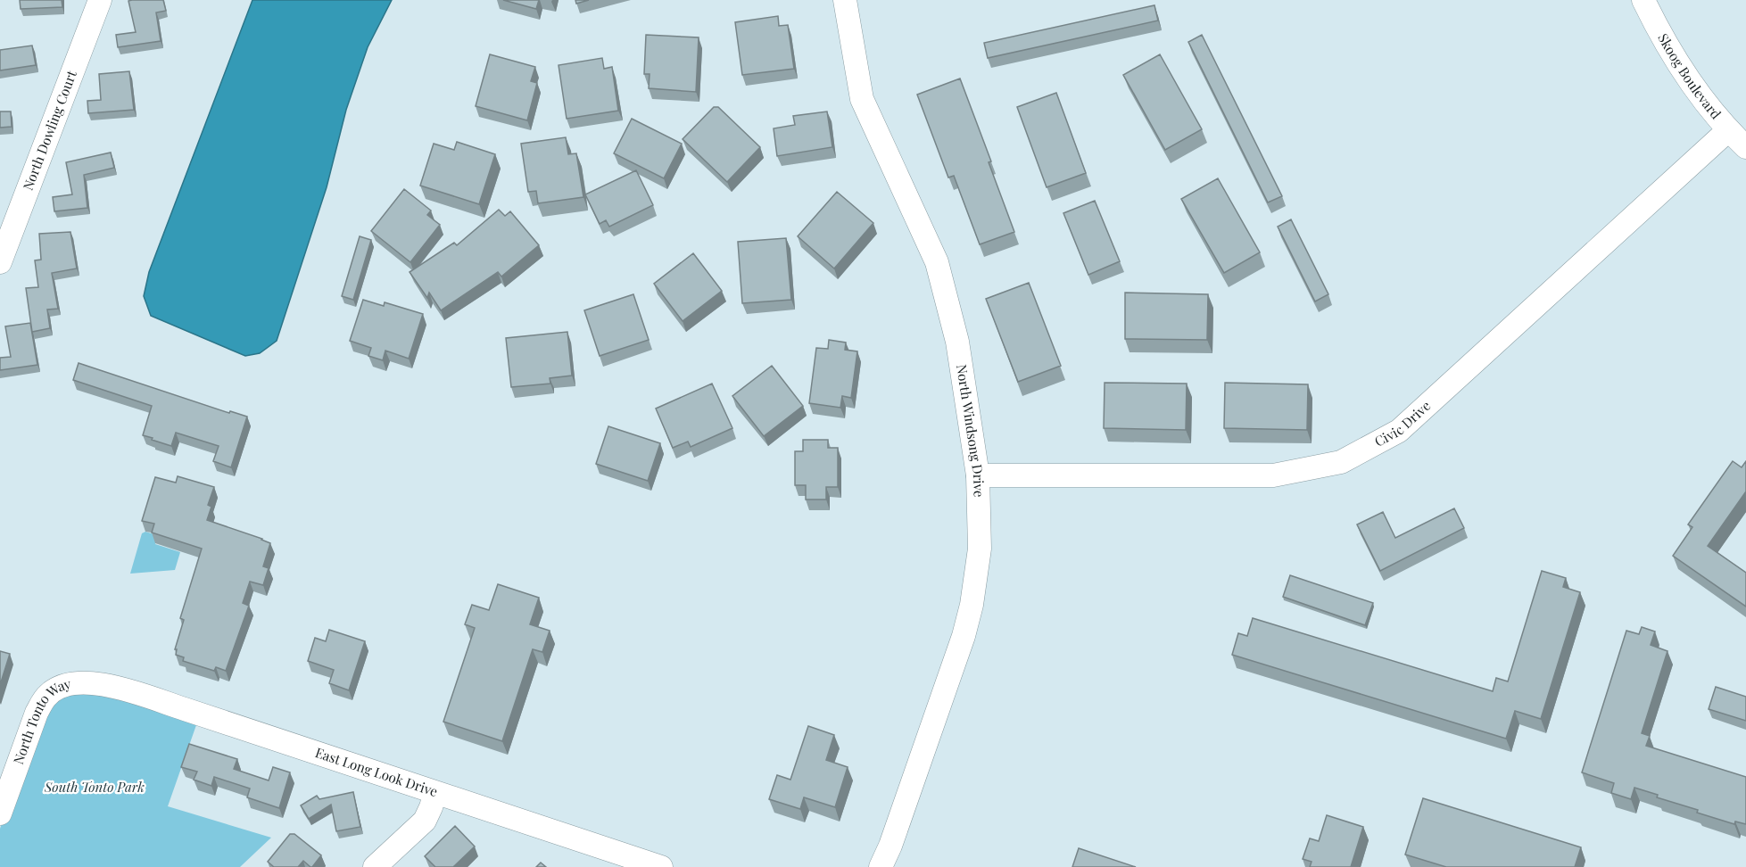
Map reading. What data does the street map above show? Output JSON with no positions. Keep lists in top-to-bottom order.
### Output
{
  "streets": {
    "street": [
      "Skoog Boulevard",
      "North Dowling Court",
      "Civic Drive",
      "North Windsong Drive",
      "North Tonto Way",
      "East Long Look Drive"
    ]
  },
  "crossings": [
    ["Skoog Boulevard", "Civic Drive"],
    ["Civic Drive", "North Windsong Drive"],
    ["North Tonto Way", "East Long Look Drive"]
  ],
  "parks": ["South Tonto Park"]
}
